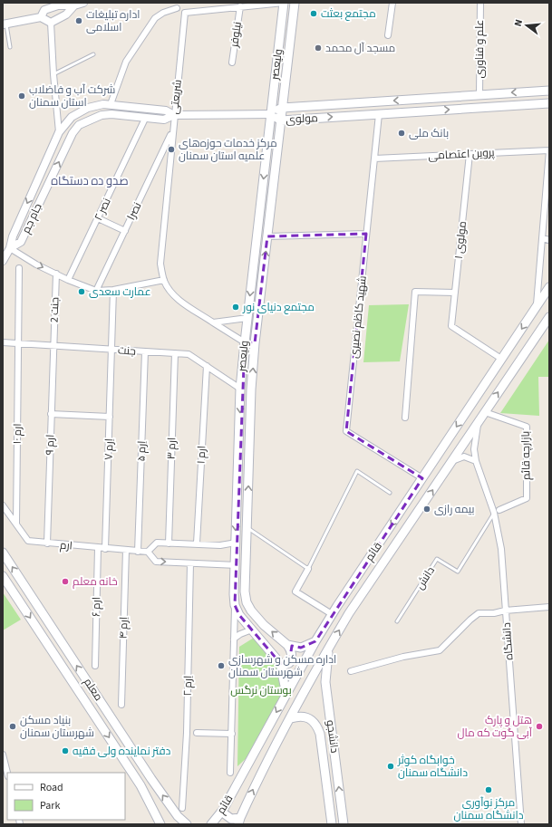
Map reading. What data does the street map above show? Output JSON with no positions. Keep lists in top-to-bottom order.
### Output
{
  "streets": {
    "main road": [
      "ولیعصر",
      "مولوی",
      "قائم",
      "معلم",
      "دانشجو"
    ],
    "street": [
      "نیلوفر",
      "علم و فناوری",
      "شریعتی",
      "پروین اعتصامی",
      "نصر ۲",
      "نصرا",
      "جام جم",
      "مولوی ۱",
      "جنت 2",
      "شهید کاظم نصیری",
      "جنت",
      "ارم ۱۰",
      "ارم ۹",
      "ارم ۳",
      "اِرم ۷",
      "اِرم ۵",
      "ارم ۱",
      "بازارچه قائم",
      "ارم",
      "ارم ۶",
      "اِرم ۴",
      "دانشگاه",
      "اِرم ۲"
    ],
    "lane": ["دانش"]
  },
  "crossings": [
    ["علم و فناوری", "مولوی"],
    ["ولیعصر", "شریعتی"],
    ["ولیعصر", "مولوی"],
    ["ولیعصر", "جام جم"],
    ["ولیعصر", "جنت"],
    ["ولیعصر", "قائم"],
    ["شریعتی", "نصرا"],
    ["شریعتی", "جام جم"],
    ["مولوی", "جام جم"],
    ["مولوی", "شهید کاظم نصیری"],
    ["پروین اعتصامی", "مولوی ۱"],
    ["پروین اعتصامی", "شهید کاظم نصیری"],
    ["نصر ۲", "جام جم"],
    ["مولوی ۱", "قائم"],
    ["جنت 2", "جنت"],
    ["جنت 2", "ارم ۹"],
    ["شهید کاظم نصیری", "قائم"],
    ["جنت", "ارم ۱۰"],
    ["جنت", "ارم ۹"],
    ["جنت", "ارم ۳"],
    ["جنت", "اِرم ۷"],
    ["جنت", "اِرم ۵"],
    ["جنت", "ارم ۱"],
    ["ارم ۱۰", "ارم"],
    ["ارم ۹", "ارم"],
    ["اِرم ۷", "ارم"],
    ["اِرم ۵", "ارم"],
    ["بازارچه قائم", "قائم"],
    ["بازارچه قائم", "دانش"],
    ["بازارچه قائم", "دانشگاه"],
    ["ارم", "ارم ۶"],
    ["ارم", "اِرم ۴"],
    ["قائم", "دانشگاه"],
    ["قائم", "دانشجو"],
    ["دانش", "دانشگاه"]
  ],
  "one_way": ["دانشجو"],
  "districts": ["صدو ده دستگاه"],
  "parks": ["بوستان نرگس"],
  "places": [
    "مجتمع بعثت",
    "اداره تبلیغات اسلامی",
    "مسجد آل محمد",
    "شرکت آب و فاضلاب استان سمنان",
    "بانک ملی",
    "مرکز خدمات حوزه‌های علمیه استان سمنان",
    "عمارت سعدی",
    "مجتمع دنیای نور",
    "بیمه رازی",
    "خانه معلم",
    "اداره مسکن و شهرسازی شهرستان سمنان",
    "بنیاد مسکن شهرستان سمنان",
    "هتل و پارک آبی گوت که مال",
    "دفتر نماینده ولی فقیه",
    "خوابگاه کوثر دانشگاه سمنان",
    "مرکز نوآوری دانشگاه سمنان"
  ],
  "legend": ["Road", "Park"],
  "north": "left"
}
